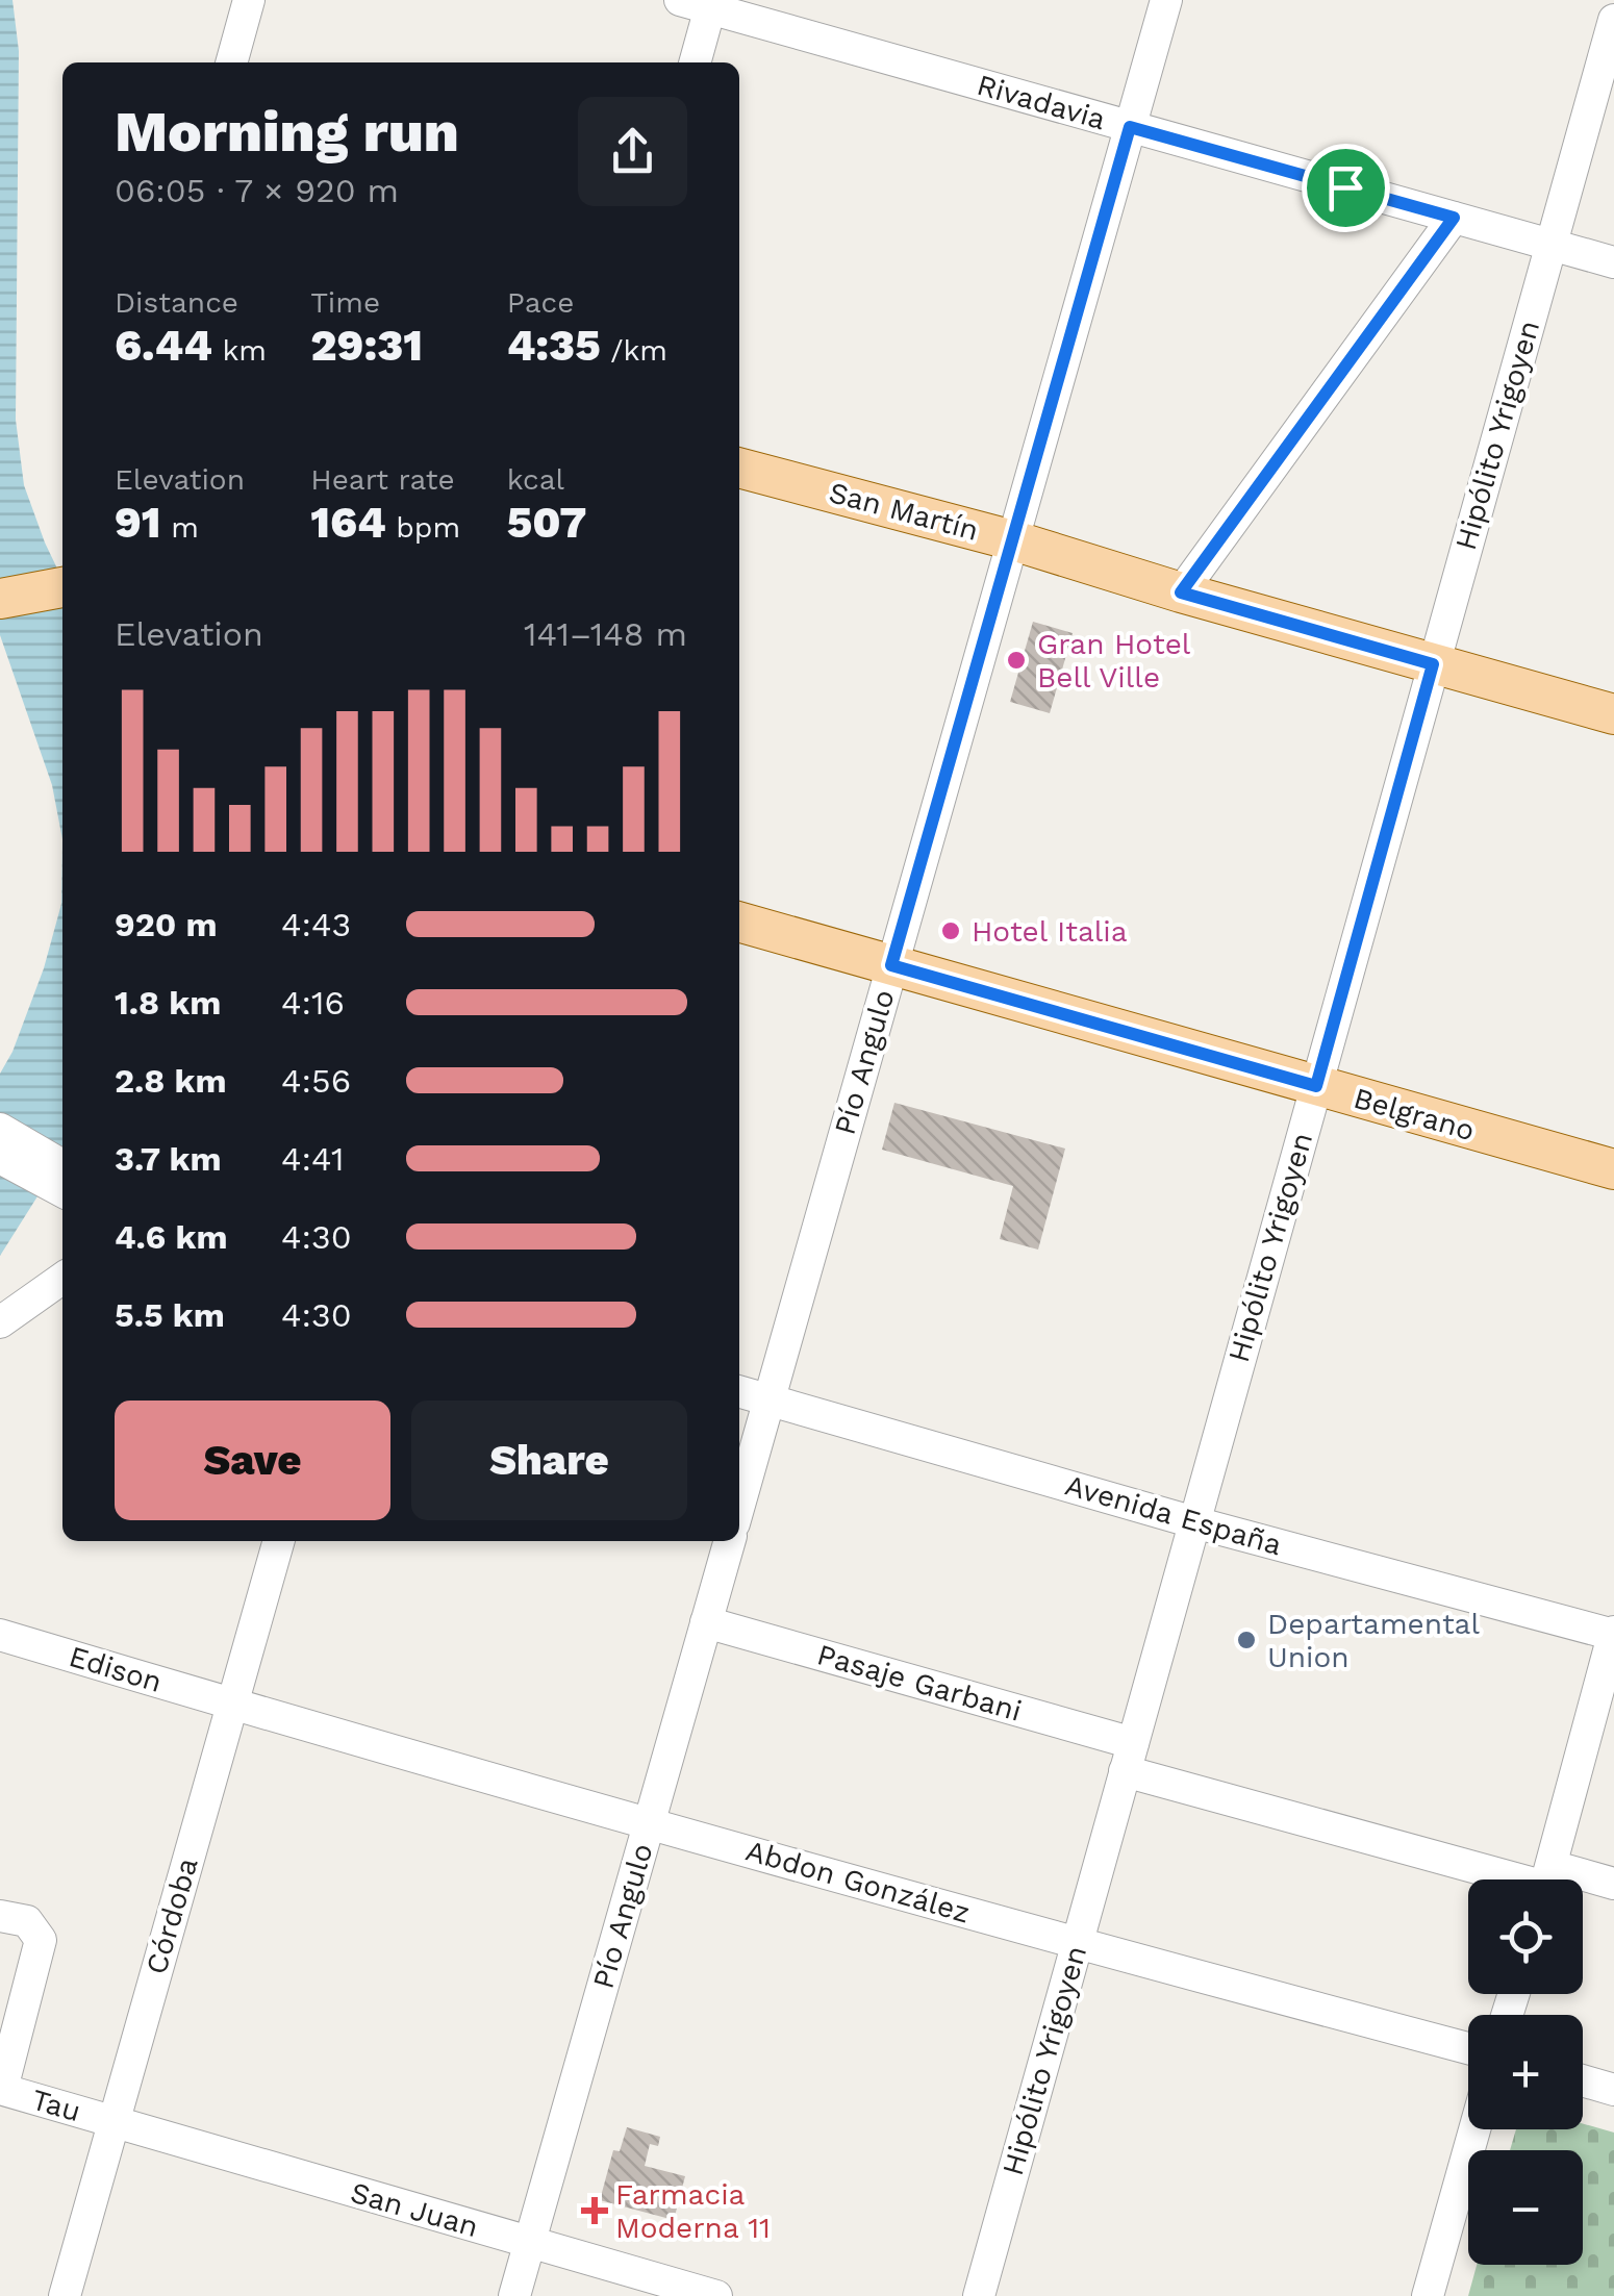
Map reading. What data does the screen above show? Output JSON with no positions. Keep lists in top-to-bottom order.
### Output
{
  "streets": {
    "main road": ["San Martín", "Belgrano"],
    "street": [
      "Rivadavia",
      "Hipólito Yrigoyen",
      "Pío Angulo",
      "Avenida España",
      "Edison",
      "Pasaje Garbani",
      "Abdon González",
      "Córdoba",
      "Tau",
      "San Juan"
    ]
  },
  "crossings": [
    ["Rivadavia", "Hipólito Yrigoyen"],
    ["Rivadavia", "Pío Angulo"],
    ["Hipólito Yrigoyen", "San Martín"],
    ["Hipólito Yrigoyen", "Belgrano"],
    ["Hipólito Yrigoyen", "Avenida España"],
    ["Hipólito Yrigoyen", "Pasaje Garbani"],
    ["Hipólito Yrigoyen", "Abdon González"],
    ["San Martín", "Pío Angulo"],
    ["Pío Angulo", "Belgrano"],
    ["Pío Angulo", "Avenida España"],
    ["Pío Angulo", "Pasaje Garbani"],
    ["Pío Angulo", "Abdon González"],
    ["Pío Angulo", "San Juan"],
    ["Edison", "Abdon González"],
    ["Edison", "Córdoba"],
    ["Abdon González", "Córdoba"],
    ["Córdoba", "Tau"],
    ["Córdoba", "San Juan"],
    ["Tau", "San Juan"]
  ],
  "places": {
    "other": ["Gran Hotel Bell Ville", "Hotel Italia", "Departamental Union"],
    "health": ["Farmacia Moderna 11"]
  },
  "page": {
    "heading": ["Morning run", "06:05 · 7 × 920 m"],
    "stats": [
      ["Distance", "6.44 km"],
      ["Time", "29:31"],
      ["Pace", "4:35 /km"],
      ["Elevation", "91 m"],
      ["Heart rate", "164 bpm"],
      ["kcal", "507"]
    ],
    "chart": ["Elevation", "141–148 m"],
    "list": [
      {
        "name": "920 m",
        "note": "4:43"
      },
      {
        "name": "1.8 km",
        "note": "4:16"
      },
      {
        "name": "2.8 km",
        "note": "4:56"
      },
      {
        "name": "3.7 km",
        "note": "4:41"
      },
      {
        "name": "4.6 km",
        "note": "4:30"
      },
      {
        "name": "5.5 km",
        "note": "4:30"
      }
    ],
    "buttons": ["Save", "Share"],
    "map_buttons": ["+", "−"]
  }
}
